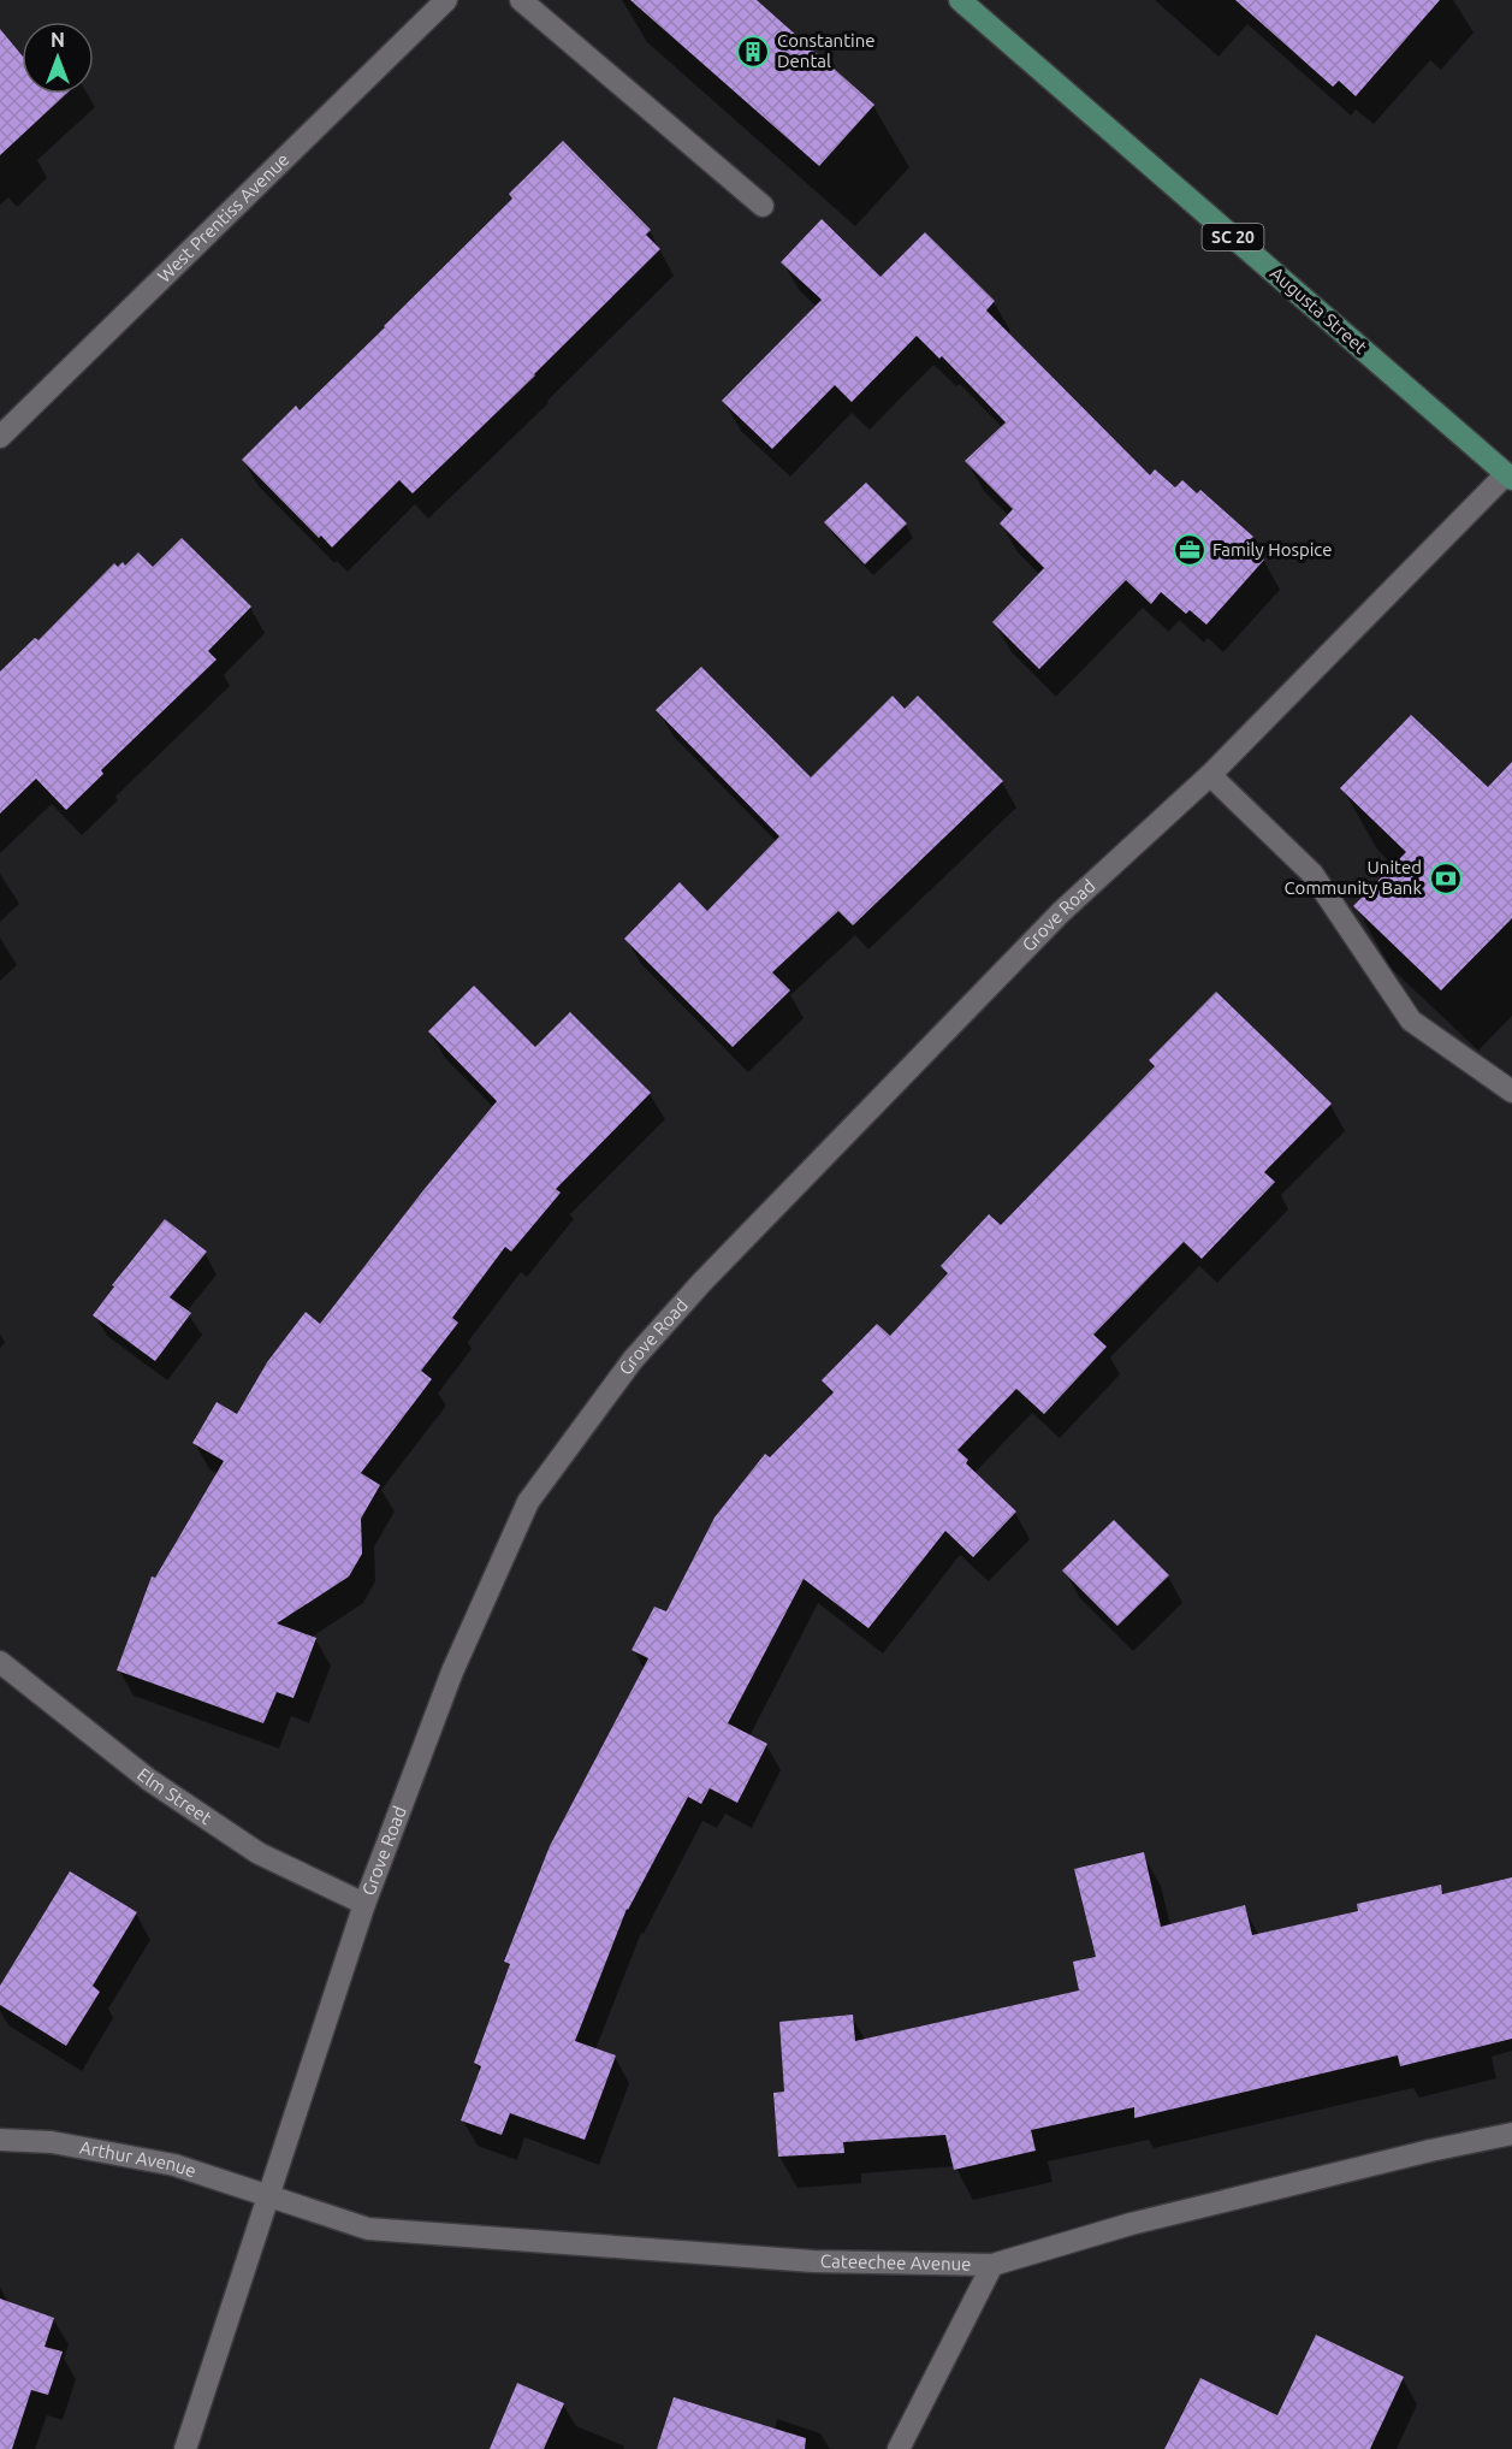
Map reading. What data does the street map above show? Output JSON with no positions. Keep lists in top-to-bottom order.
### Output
{
  "streets": {
    "main road": ["SC 20", "Augusta Street"],
    "street": [
      "West Prentiss Avenue",
      "Grove Road",
      "Elm Street",
      "Arthur Avenue",
      "Cateechee Avenue"
    ]
  },
  "crossings": [
    ["Augusta Street", "Grove Road"],
    ["Grove Road", "Elm Street"],
    ["Grove Road", "Arthur Avenue"],
    ["Grove Road", "Cateechee Avenue"],
    ["Arthur Avenue", "Cateechee Avenue"]
  ],
  "places": {
    "building": ["Constantine Dental"],
    "office": ["Family Hospice"],
    "bank": ["United Community Bank"]
  },
  "north": "top"
}
